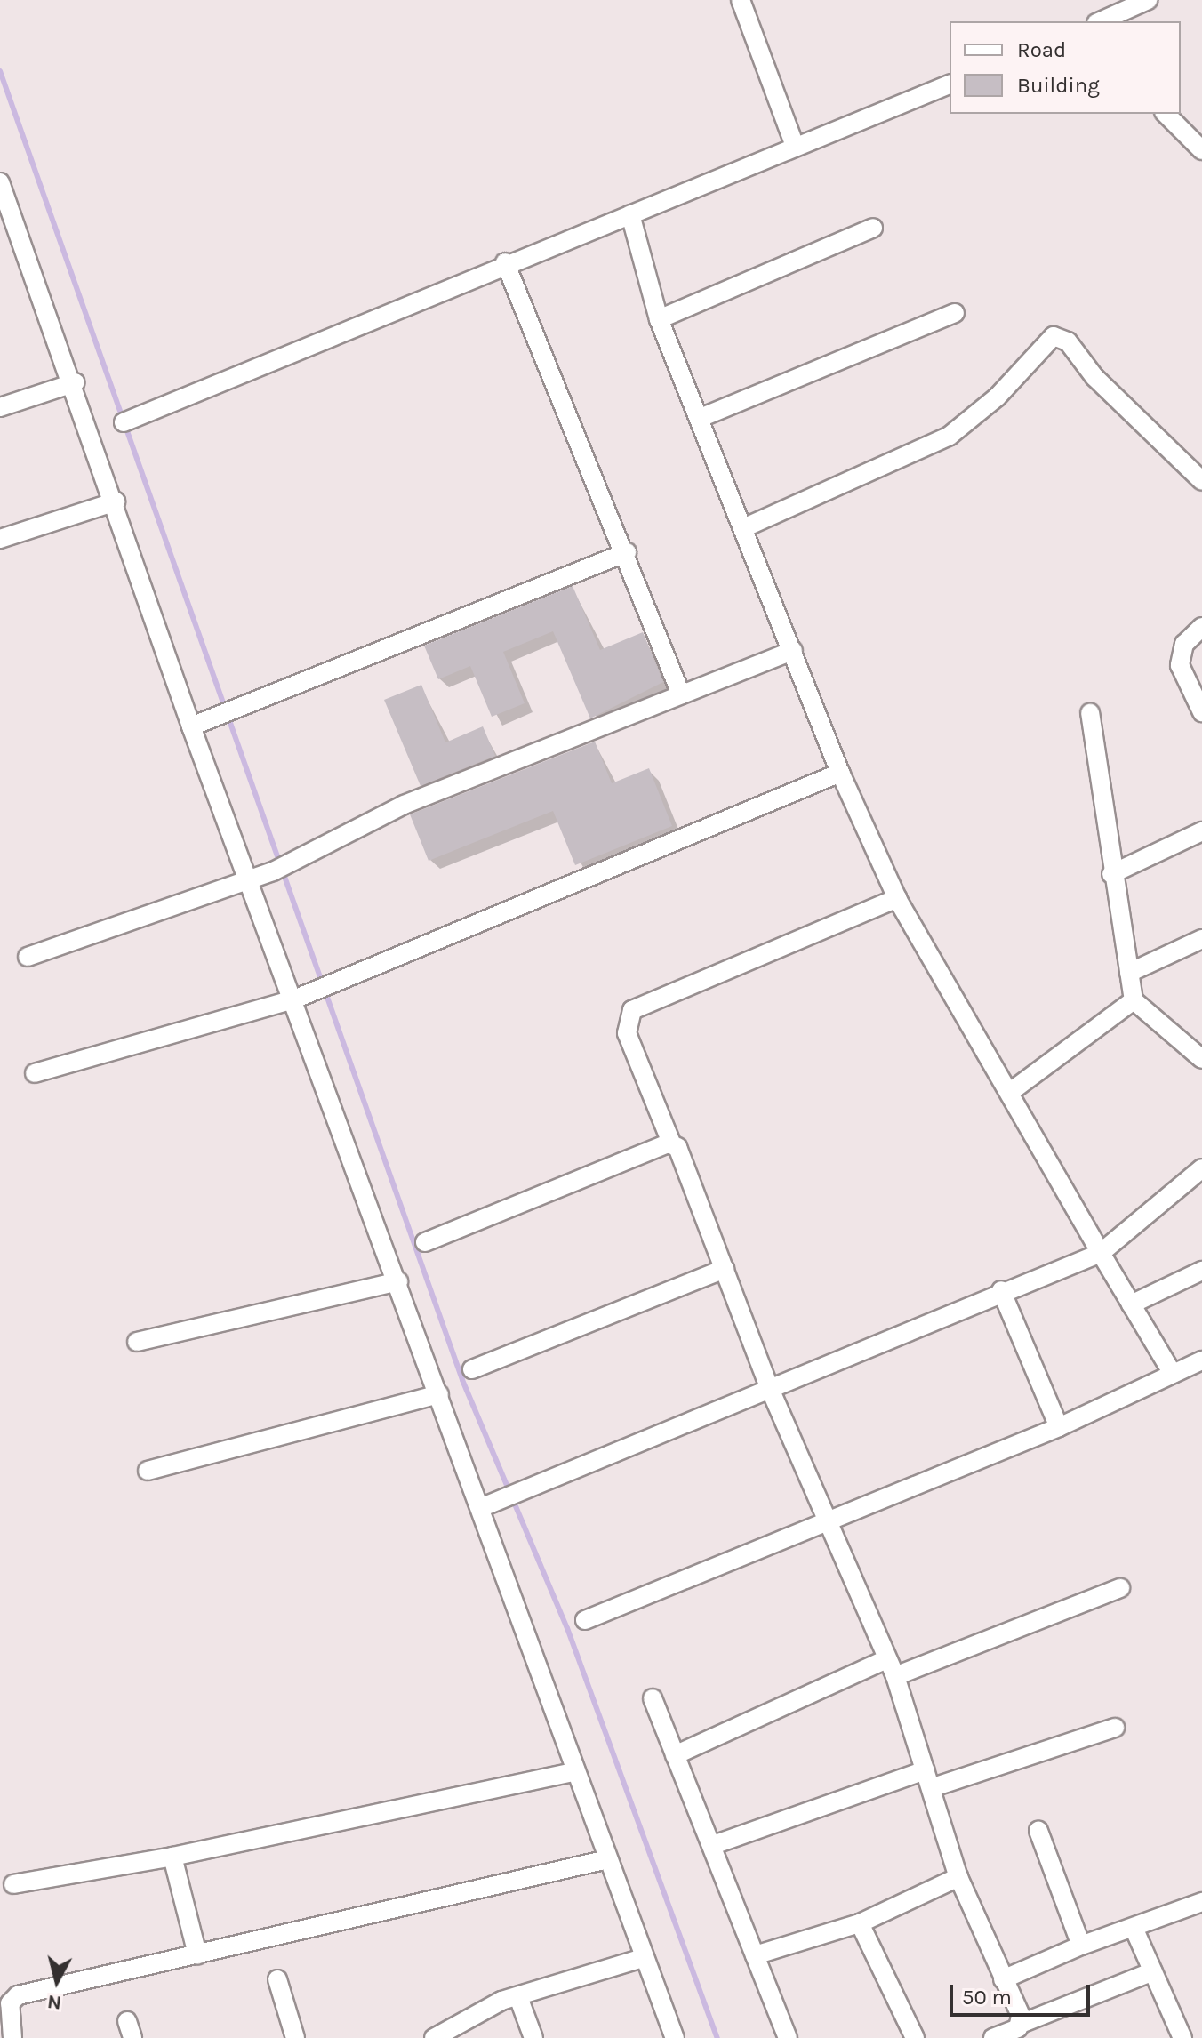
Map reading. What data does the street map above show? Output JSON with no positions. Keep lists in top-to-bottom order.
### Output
{
  "legend": ["Road", "Building"],
  "scale_bar": "50 m",
  "north": "bottom"
}
